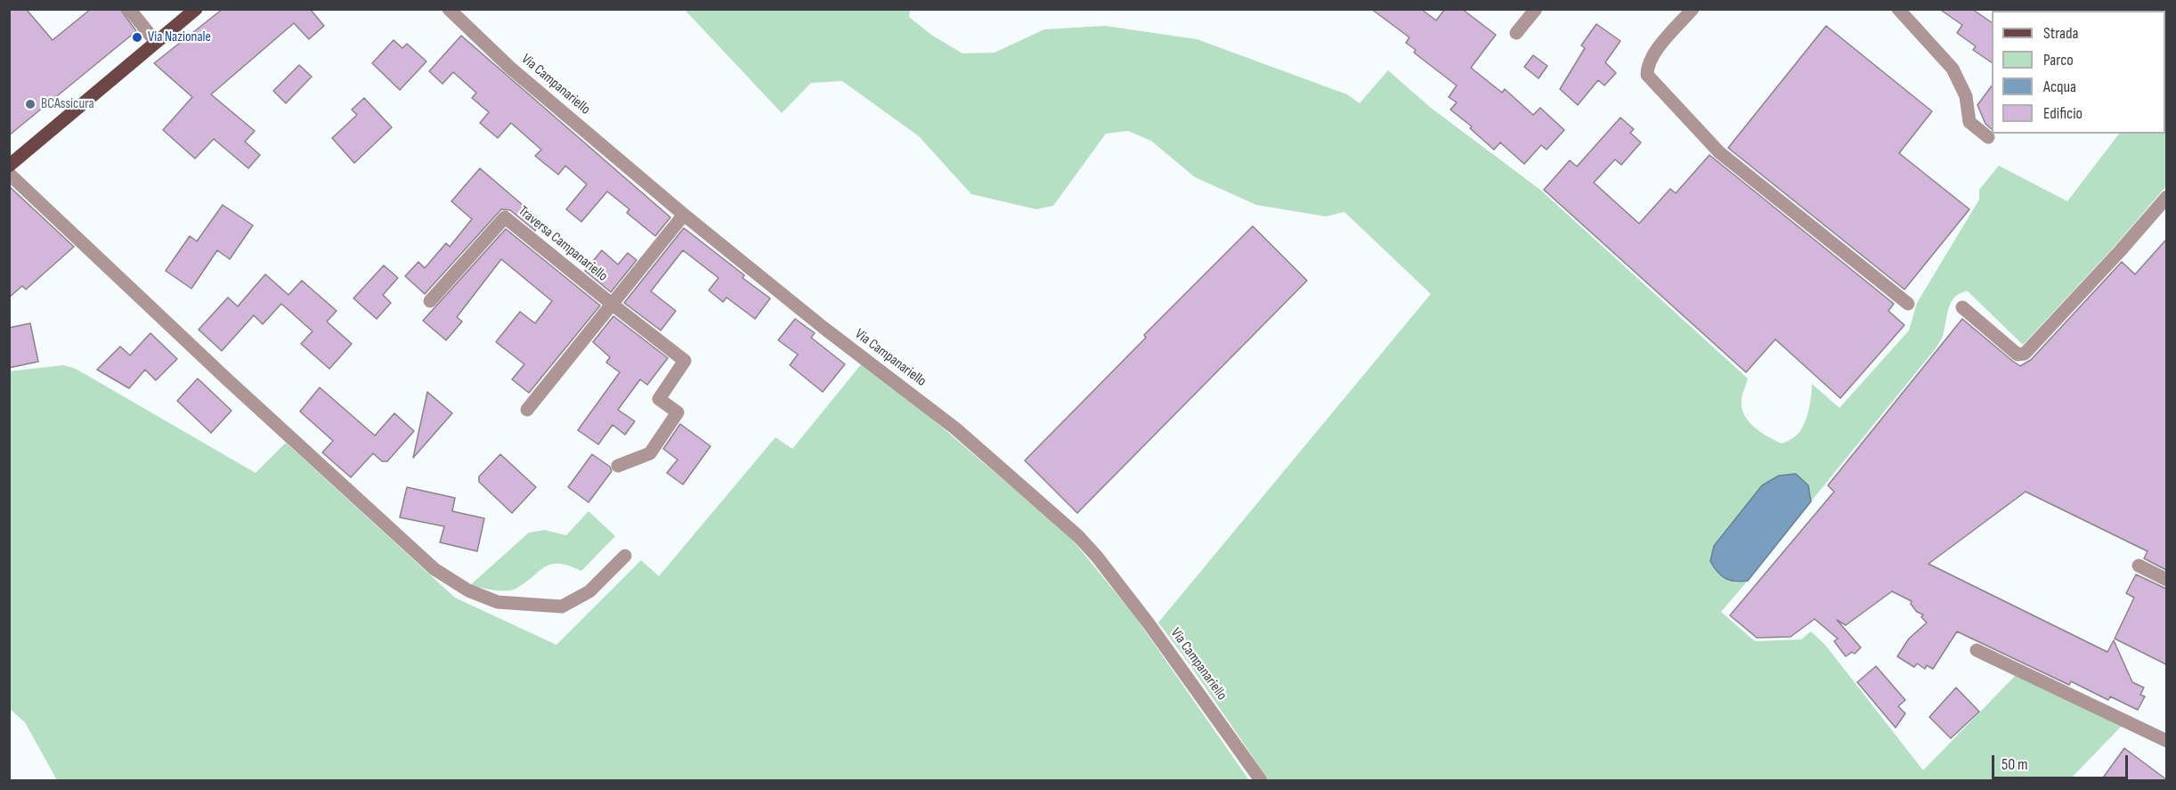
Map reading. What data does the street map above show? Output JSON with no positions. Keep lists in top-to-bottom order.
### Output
{
  "streets": {
    "street": ["Via Campanariello", "Traversa Campanariello"]
  },
  "crossings": [
    ["Via Campanariello", "Traversa Campanariello"]
  ],
  "places": ["Via Nazionale", "BCAssicura"],
  "legend": [
    "Strada",
    "Parco",
    "Acqua",
    "Edificio"
  ],
  "scale_bar": "50 m"
}
